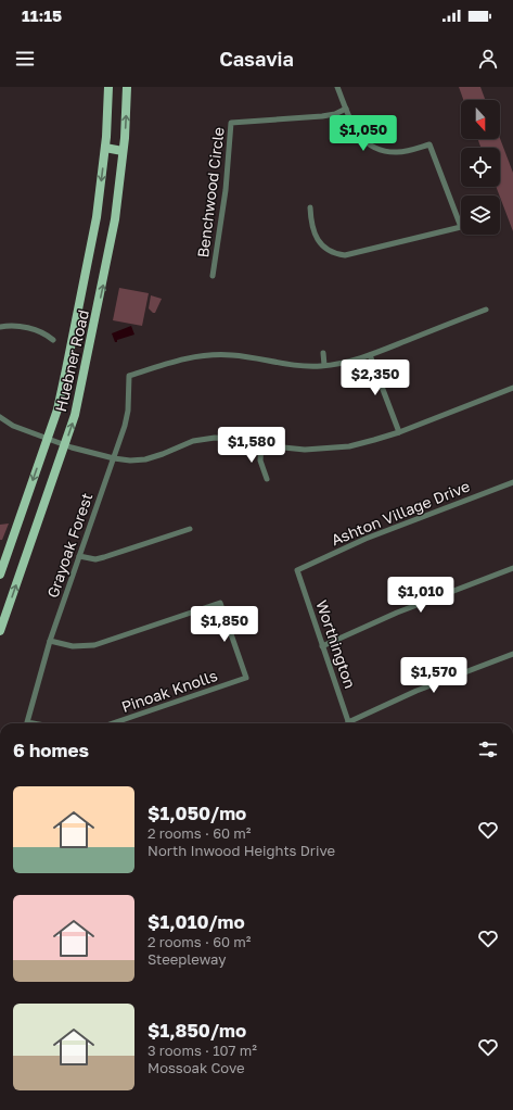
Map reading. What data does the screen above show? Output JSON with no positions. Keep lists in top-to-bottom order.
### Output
{
  "streets": {
    "main road": ["Huebner Road"],
    "street": [
      "Benchwood Circle",
      "Ashton Village Drive",
      "Grayoak Forest",
      "Worthington",
      "Pinoak Knolls"
    ]
  },
  "crossings": [
    ["Ashton Village Drive", "Worthington"],
    ["Grayoak Forest", "Pinoak Knolls"]
  ],
  "north": "bottom",
  "page": {
    "status": "11:15",
    "header": "Casavia",
    "price": [
      "$1,050",
      "$2,350",
      "$1,580",
      "$1,010",
      "$1,850",
      "$1,570"
    ],
    "heading": "6 homes",
    "list": [
      {
        "name": "$1,050/mo",
        "note": "2 rooms · 60 m² · North Inwood Heights Drive"
      },
      {
        "name": "$1,010/mo",
        "note": "2 rooms · 60 m² · Steepleway"
      },
      {
        "name": "$1,850/mo",
        "note": "3 rooms · 107 m² · Mossoak Cove"
      }
    ]
  }
}
